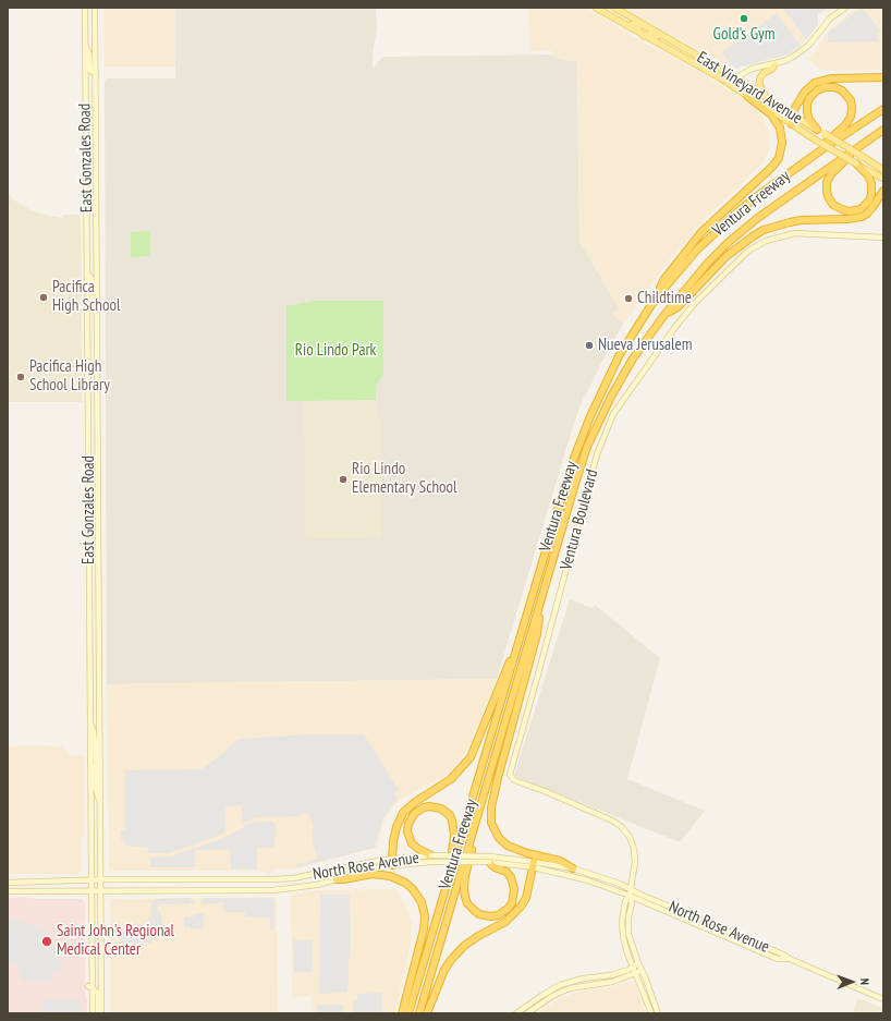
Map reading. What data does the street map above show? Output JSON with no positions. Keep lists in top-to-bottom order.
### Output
{
  "streets": {
    "highway": ["Ventura Freeway"],
    "main road": [
      "East Vineyard Avenue",
      "East Gonzales Road",
      "Ventura Boulevard",
      "North Rose Avenue"
    ]
  },
  "crossings": [
    ["East Gonzales Road", "North Rose Avenue"],
    ["Ventura Boulevard", "North Rose Avenue"]
  ],
  "parks": ["Rio Lindo Park"],
  "places": [
    "Gold's Gym",
    "Pacifica High School",
    "Childtime",
    "Nueva Jerusalem",
    "Pacifica High School Library",
    "Rio Lindo Elementary School",
    "Saint John's Regional Medical Center"
  ],
  "north": "right"
}
